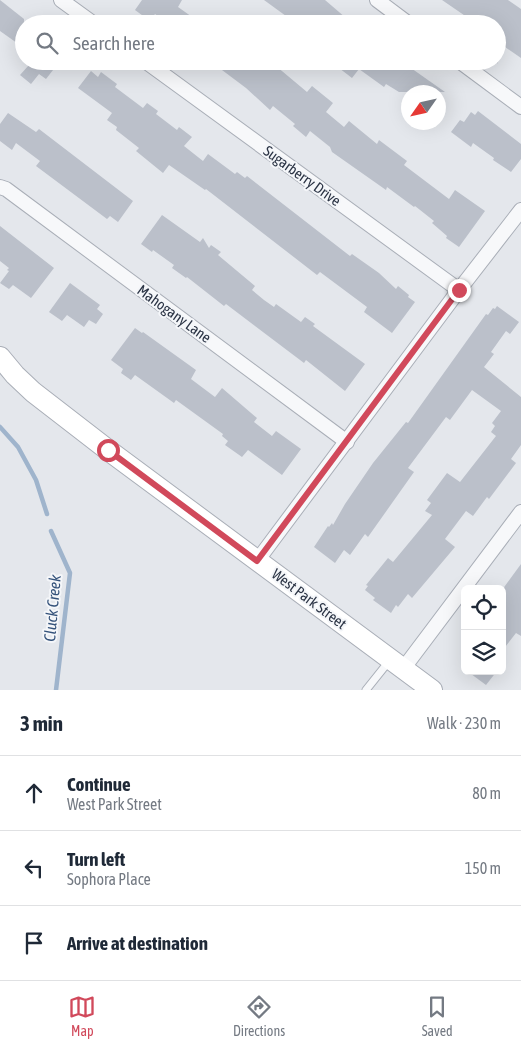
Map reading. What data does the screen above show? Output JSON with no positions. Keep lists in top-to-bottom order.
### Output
{
  "streets": {
    "street": ["Sugarberry Drive", "Mahogany Lane", "West Park Street"]
  },
  "water": ["Cluck Creek"],
  "north": "bottom left",
  "page": {
    "search": "Search here",
    "heading": ["3 min", "Walk · 230 m"],
    "list": [
      ["Continue", "West Park Street", "80 m"],
      ["Turn left", "Sophora Place", "150 m"],
      "Arrive at destination"
    ],
    "nav": ["Map", "Directions", "Saved"]
  }
}
